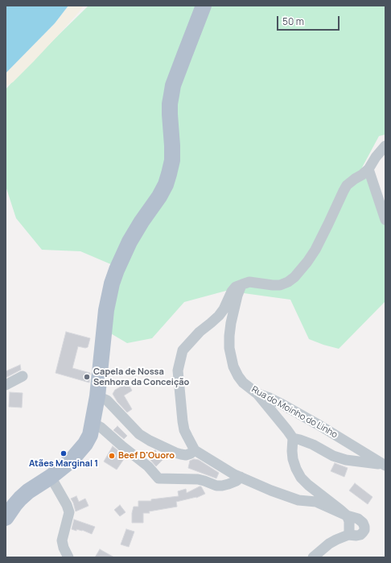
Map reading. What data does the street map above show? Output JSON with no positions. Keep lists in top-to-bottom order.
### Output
{
  "streets": {
    "street": ["Rua do Moinho do Linho"]
  },
  "places": ["Capela de Nossa Senhora da Conceição", "Atães Marginal 1", "Beef D'Ouoro"],
  "scale_bar": "50 m"
}
